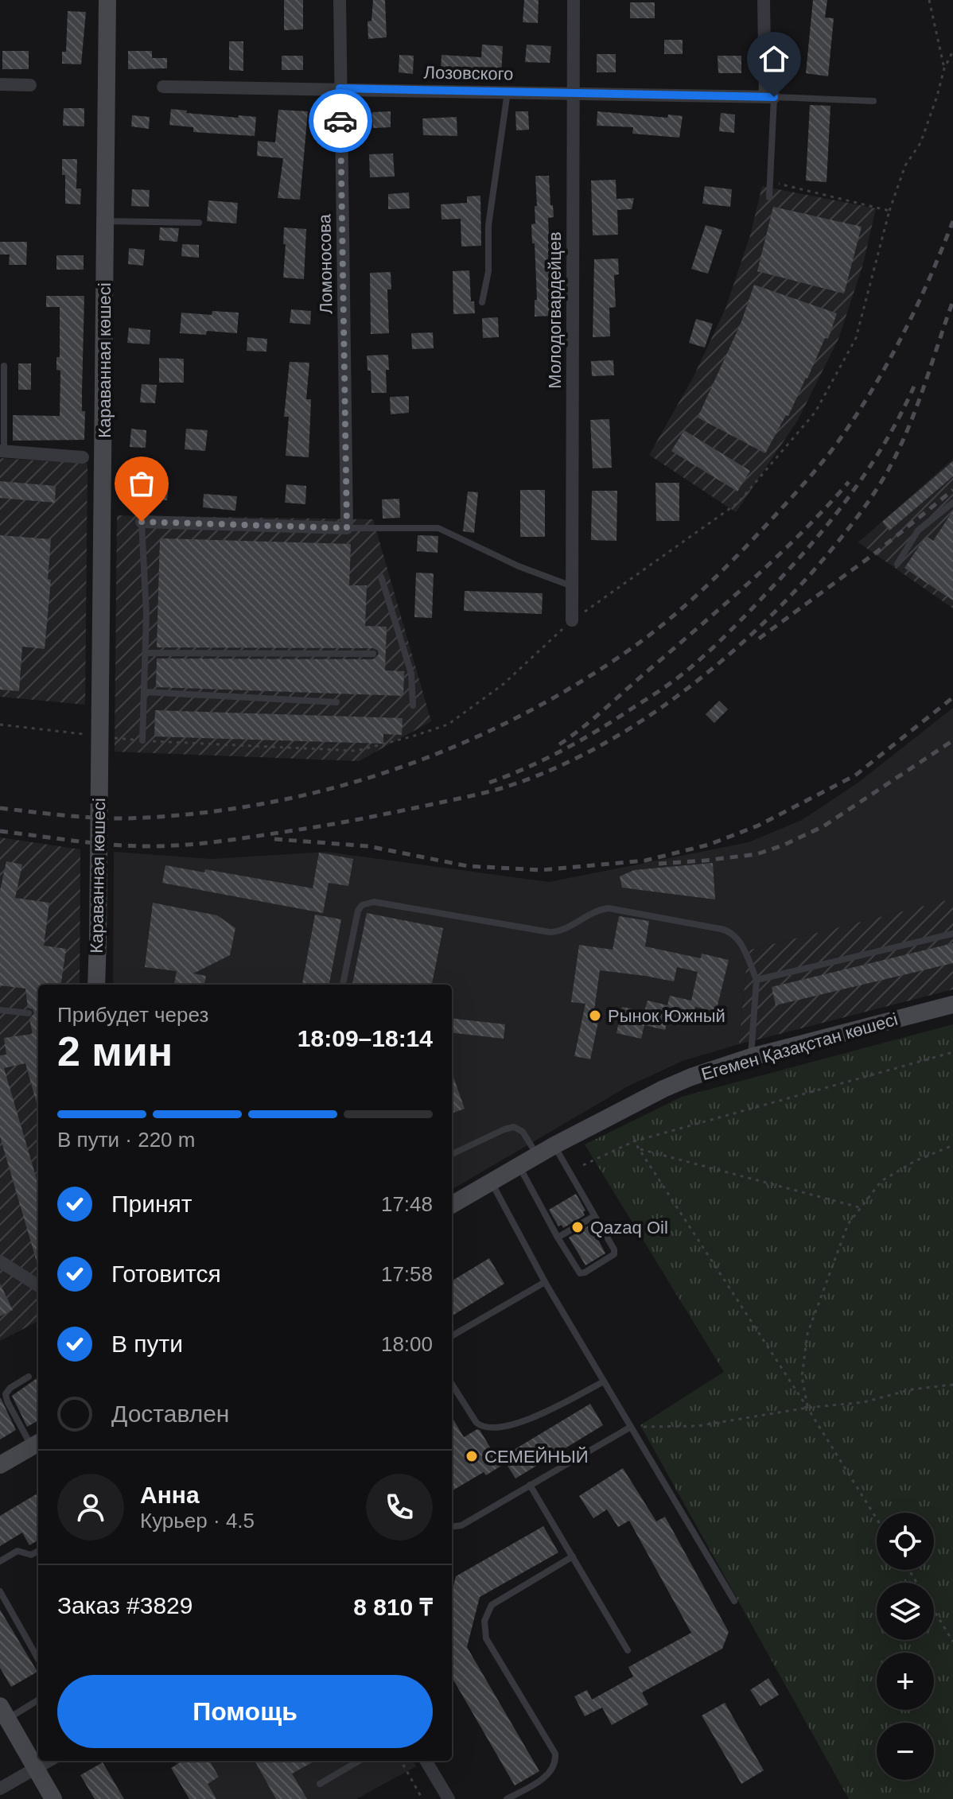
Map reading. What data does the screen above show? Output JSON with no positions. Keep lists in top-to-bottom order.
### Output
{
  "streets": {
    "main road": ["Караванная көшесі", "Егемен Қазақстан көшесі"],
    "street": ["Лозовского", "Ломоносова", "Молодогвардейцев"]
  },
  "crossings": [
    ["Лозовского", "Ломоносова"],
    ["Лозовского", "Молодогвардейцев"]
  ],
  "places": ["Рынок Южный", "Qazaq Oil", "СЕМЕЙНЫЙ"],
  "page": {
    "heading": ["2 мин", "Прибудет через", "18:09–18:14"],
    "panel": [
      "Анна",
      "Курьер · 4.5",
      "Заказ #3829",
      "8 810 ₸"
    ],
    "bar": "В пути · 220 m",
    "list": [
      ["Принят", "17:48"],
      ["Готовится", "17:58"],
      ["В пути", "18:00"],
      "Доставлен"
    ],
    "map_buttons": ["+", "−"],
    "buttons": "Помощь"
  }
}
